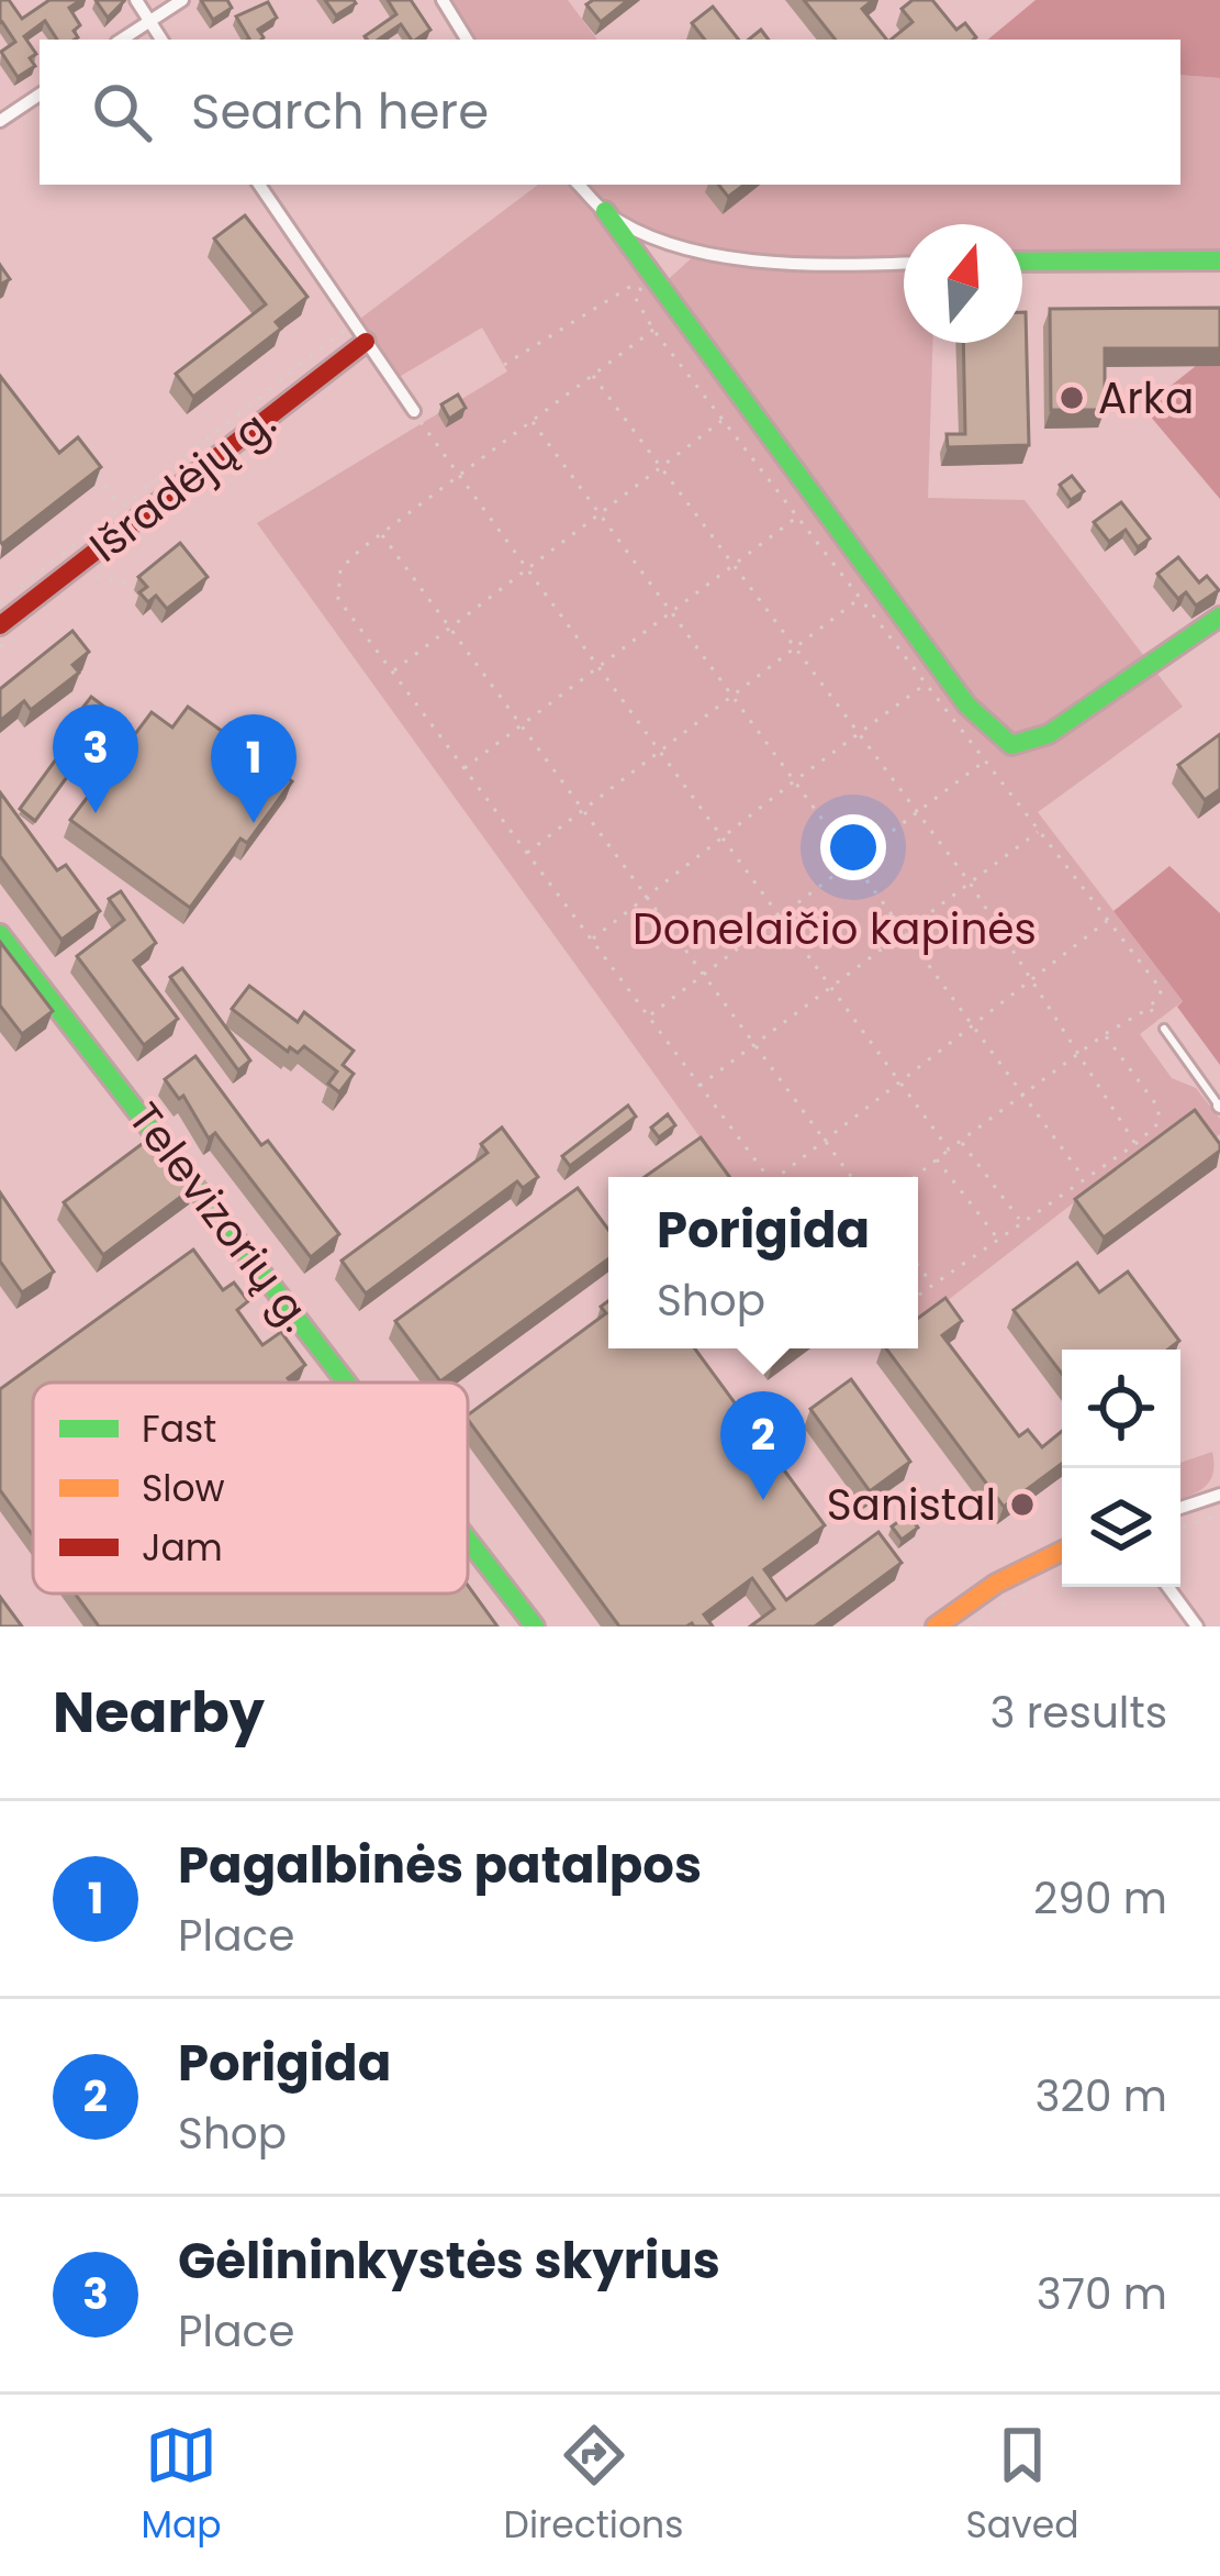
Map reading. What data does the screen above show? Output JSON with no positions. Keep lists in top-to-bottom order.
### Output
{
  "streets": {
    "street": ["Išradėjų g.", "Televizorių g."]
  },
  "parks": ["Donelaičio kapinės"],
  "places": ["Arka", "Sanistal"],
  "legend": ["Fast", "Slow", "Jam"],
  "north": "top",
  "page": {
    "search": "Search here",
    "pins": ["3", "1", "2"],
    "popup": ["Porigida", "Shop"],
    "heading": ["Nearby", "3 results"],
    "list": [
      {
        "mark": "1",
        "name": "Pagalbinės patalpos",
        "note": "Place",
        "value": "290 m"
      },
      {
        "mark": "2",
        "name": "Porigida",
        "note": "Shop",
        "value": "320 m"
      },
      {
        "mark": "3",
        "name": "Gėlininkystės skyrius",
        "note": "Place",
        "value": "370 m"
      }
    ],
    "nav": ["Map", "Directions", "Saved"]
  }
}
